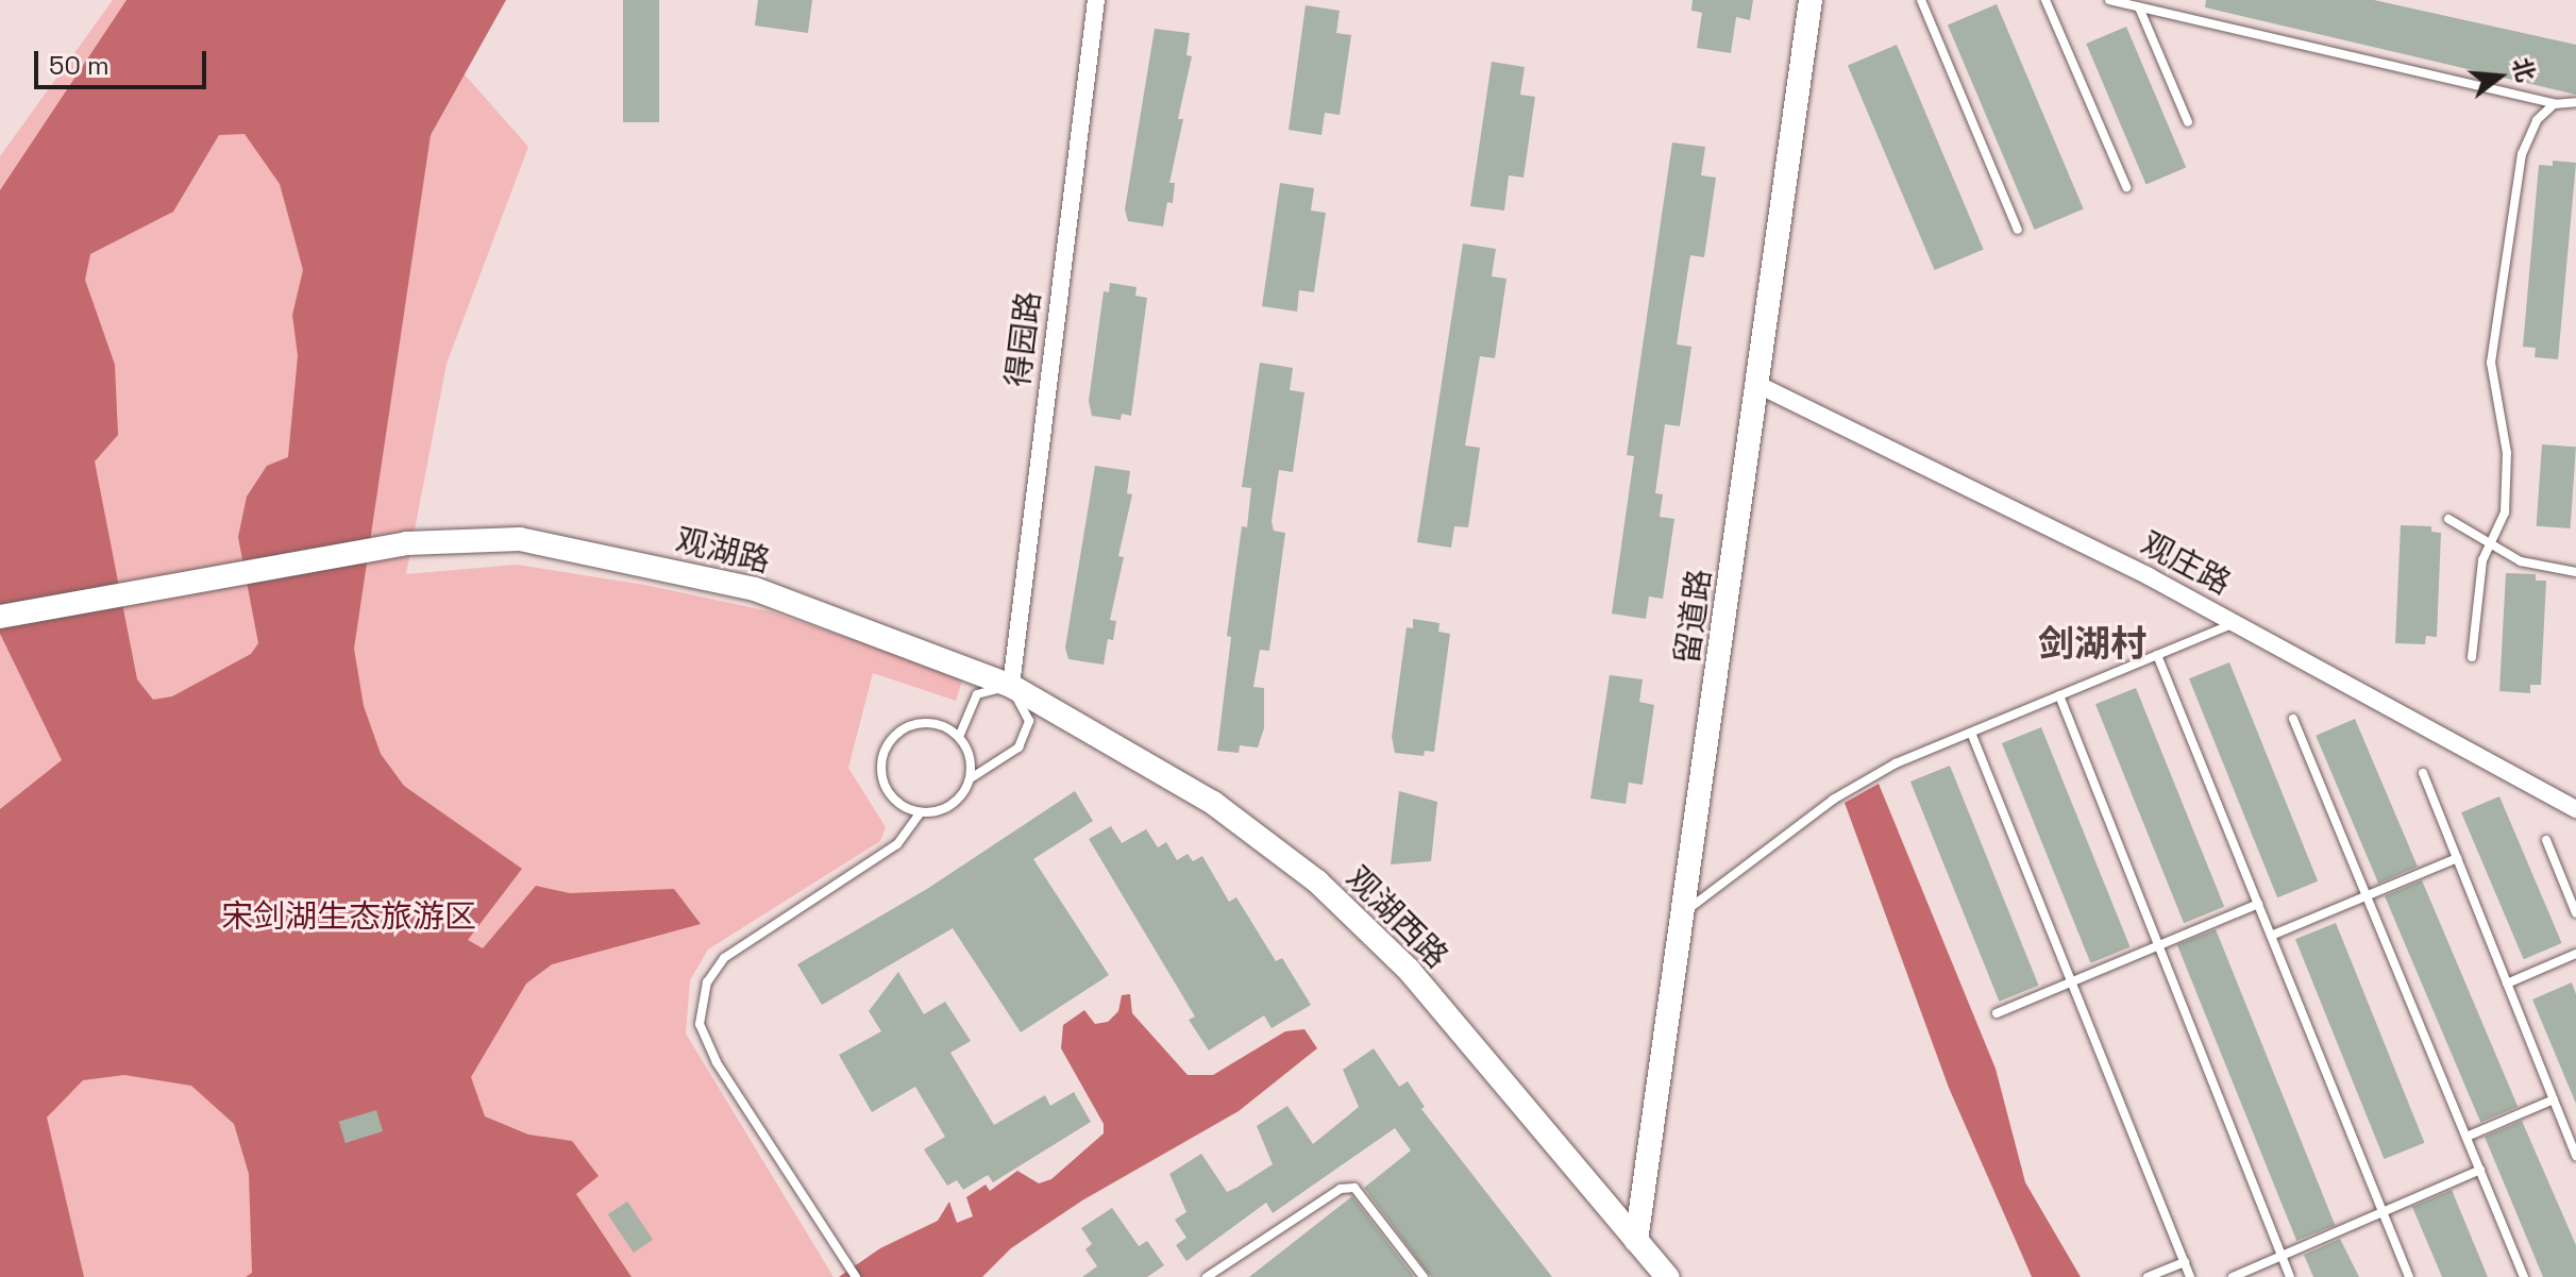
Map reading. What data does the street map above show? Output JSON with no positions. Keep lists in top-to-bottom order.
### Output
{
  "streets": {
    "street": [
      "得园路",
      "观湖路",
      "观庄路",
      "留道路",
      "观湖西路"
    ]
  },
  "crossings": [
    ["得园路", "观湖路"],
    ["得园路", "观湖西路"],
    ["观湖路", "观湖西路"],
    ["观庄路", "留道路"],
    ["留道路", "观湖西路"]
  ],
  "districts": ["剑湖村"],
  "parks": ["宋剑湖生态旅游区"],
  "scale_bar": "50 m",
  "north": "right"
}
